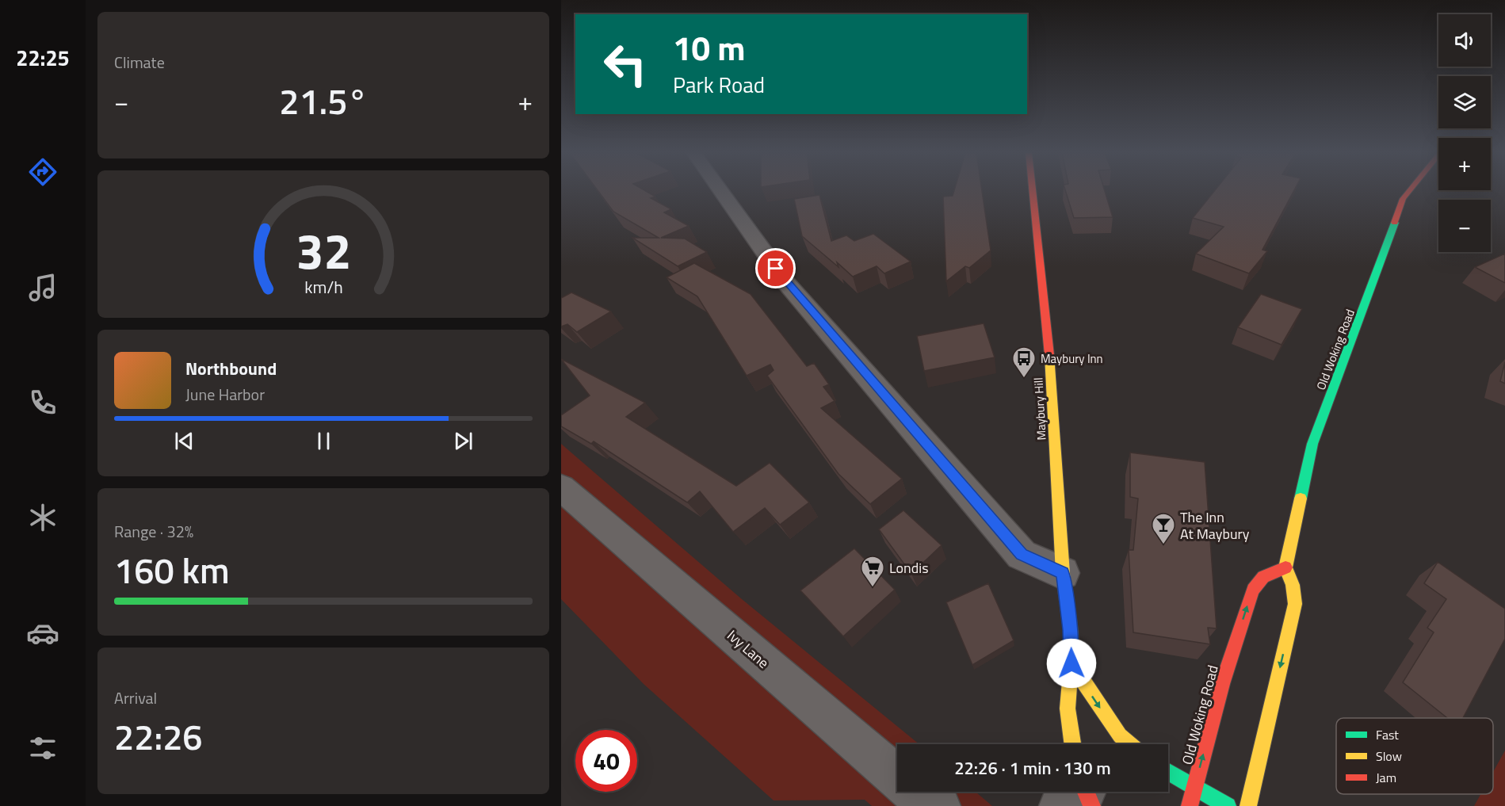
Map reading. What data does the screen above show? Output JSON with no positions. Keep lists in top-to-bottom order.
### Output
{
  "streets": {
    "main road": ["Old Woking Road", "Maybury Hill"],
    "street": ["Ivy Lane"]
  },
  "places": {
    "bus stop": ["Maybury Inn"],
    "bar": ["The Inn At Maybury"],
    "supermarket": ["Londis"]
  },
  "legend": ["Fast", "Slow", "Jam"],
  "page": {
    "tabs": "22:25",
    "tile": [
      "Climate",
      ["Range · 32%", "160 km"],
      ["Arrival", "22:26"]
    ],
    "map_buttons": ["+", "−"],
    "turn": ["10 m", "Park Road"],
    "heat": ["−", "21.5°", "+"],
    "song": ["Northbound", "June Harbor"],
    "limit": "40",
    "trip": "22:26 · 1 min · 130 m",
    "gauge": ["32", "km/h"]
  }
}
